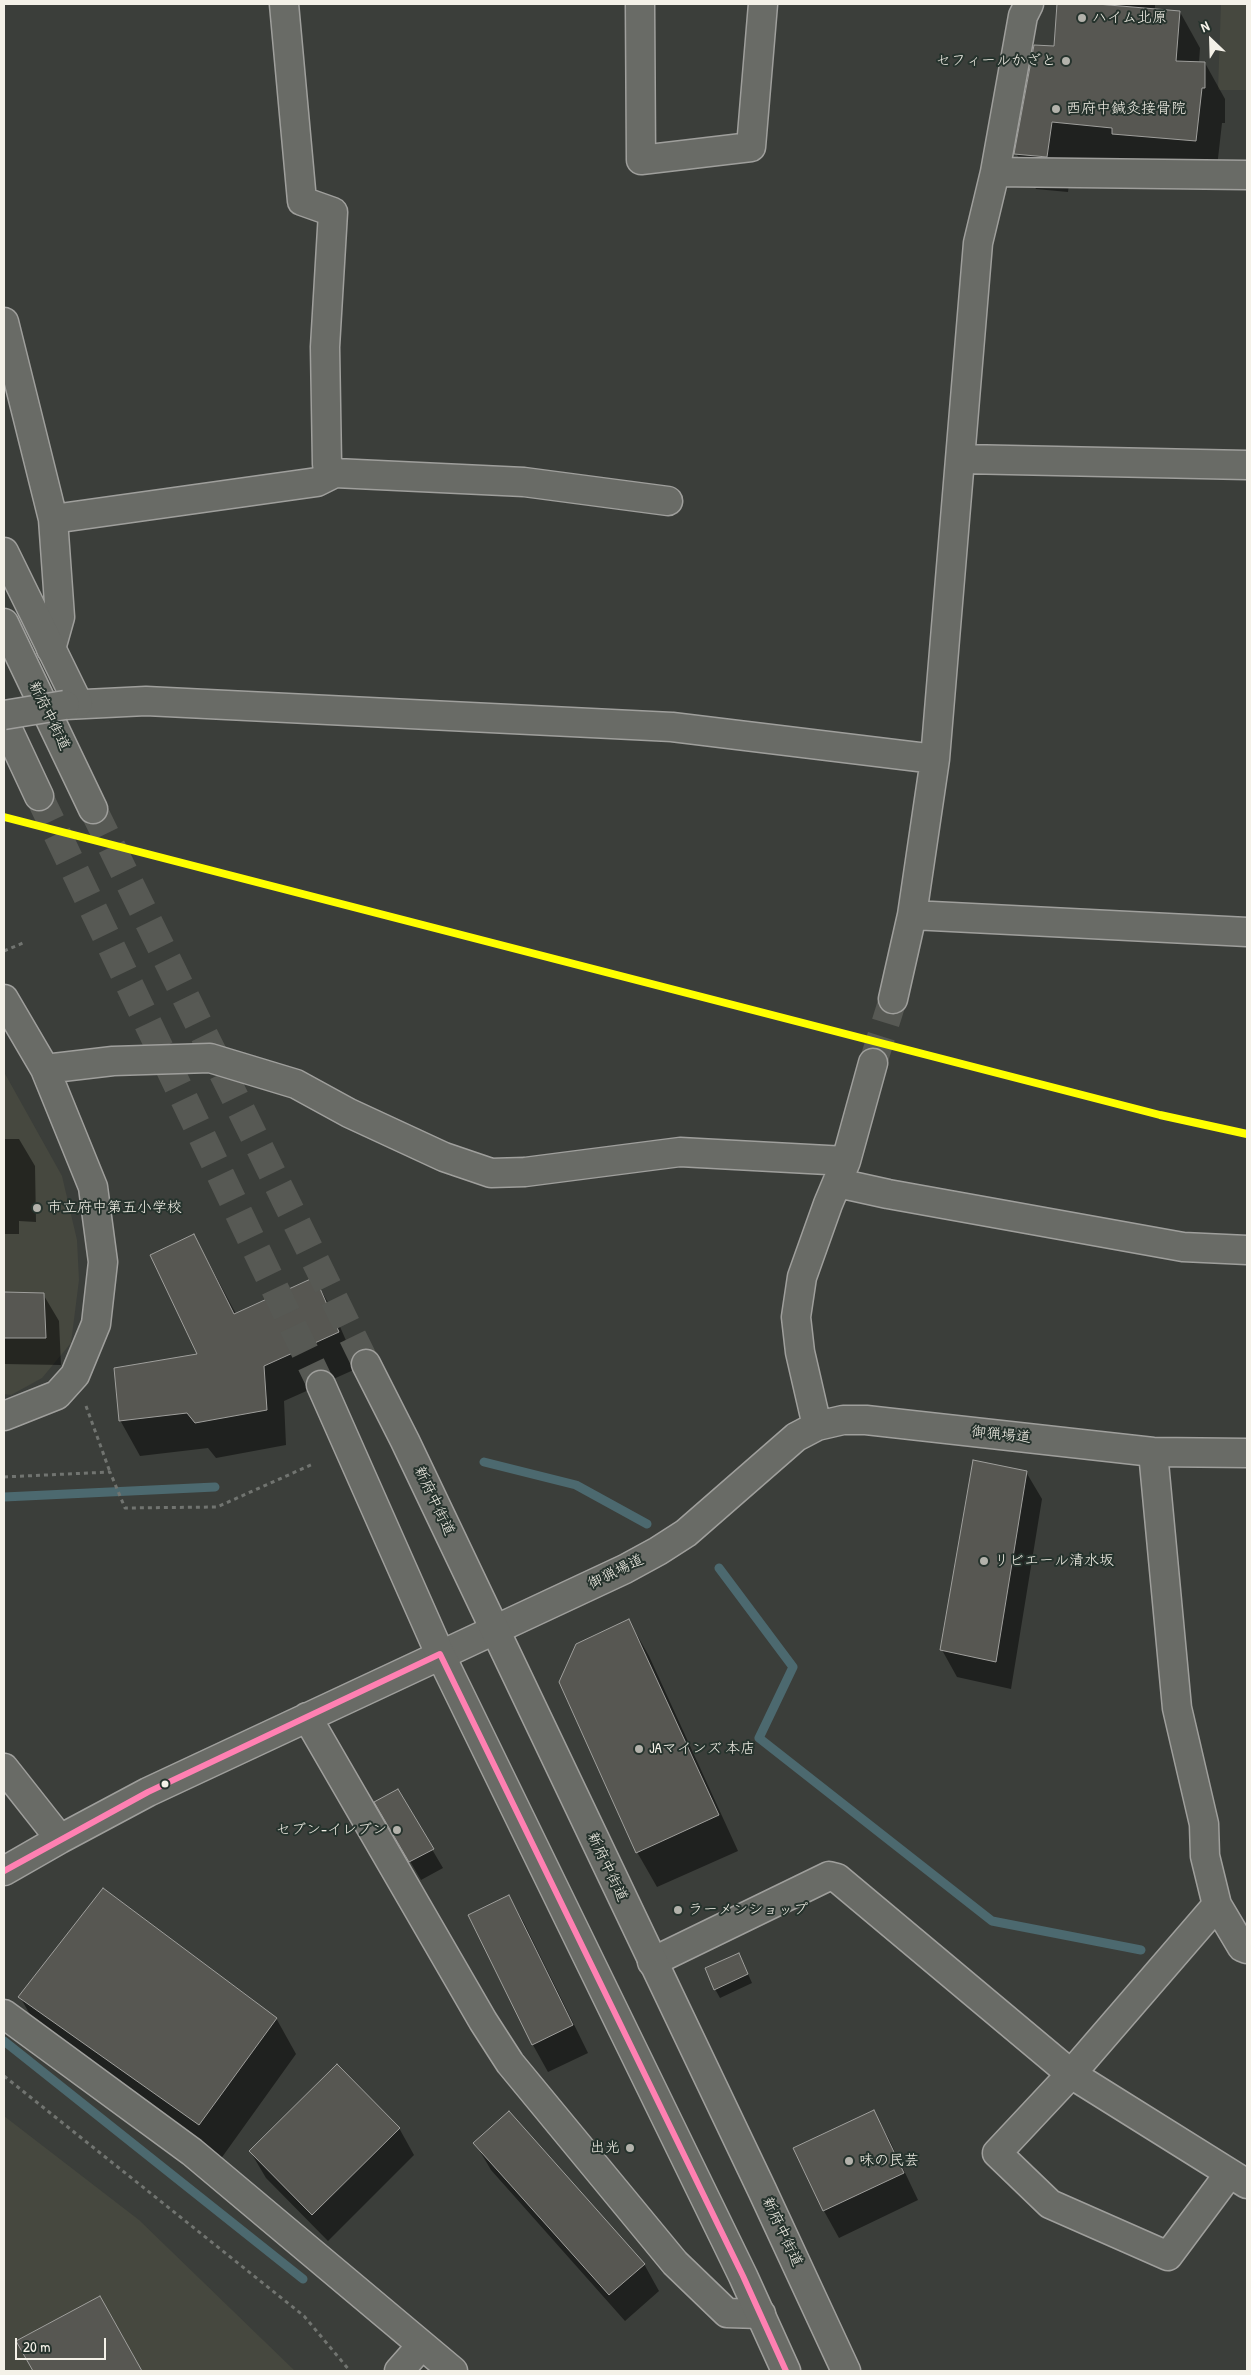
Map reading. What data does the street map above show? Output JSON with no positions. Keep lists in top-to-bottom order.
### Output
{
  "streets": {
    "street": ["新府中街道", "御猟場道"]
  },
  "crossings": [
    ["新府中街道", "御猟場道"]
  ],
  "places": [
    "ハイム北原",
    "セフィールかざと",
    "西府中鍼灸接骨院",
    "市立府中第五小学校",
    "リビエール清水坂",
    "JAマインズ 本店",
    "セブン-イレブン",
    "ラーメンショップ",
    "出光",
    "味の民芸"
  ],
  "scale_bar": "20 m",
  "north": "top left"
}
